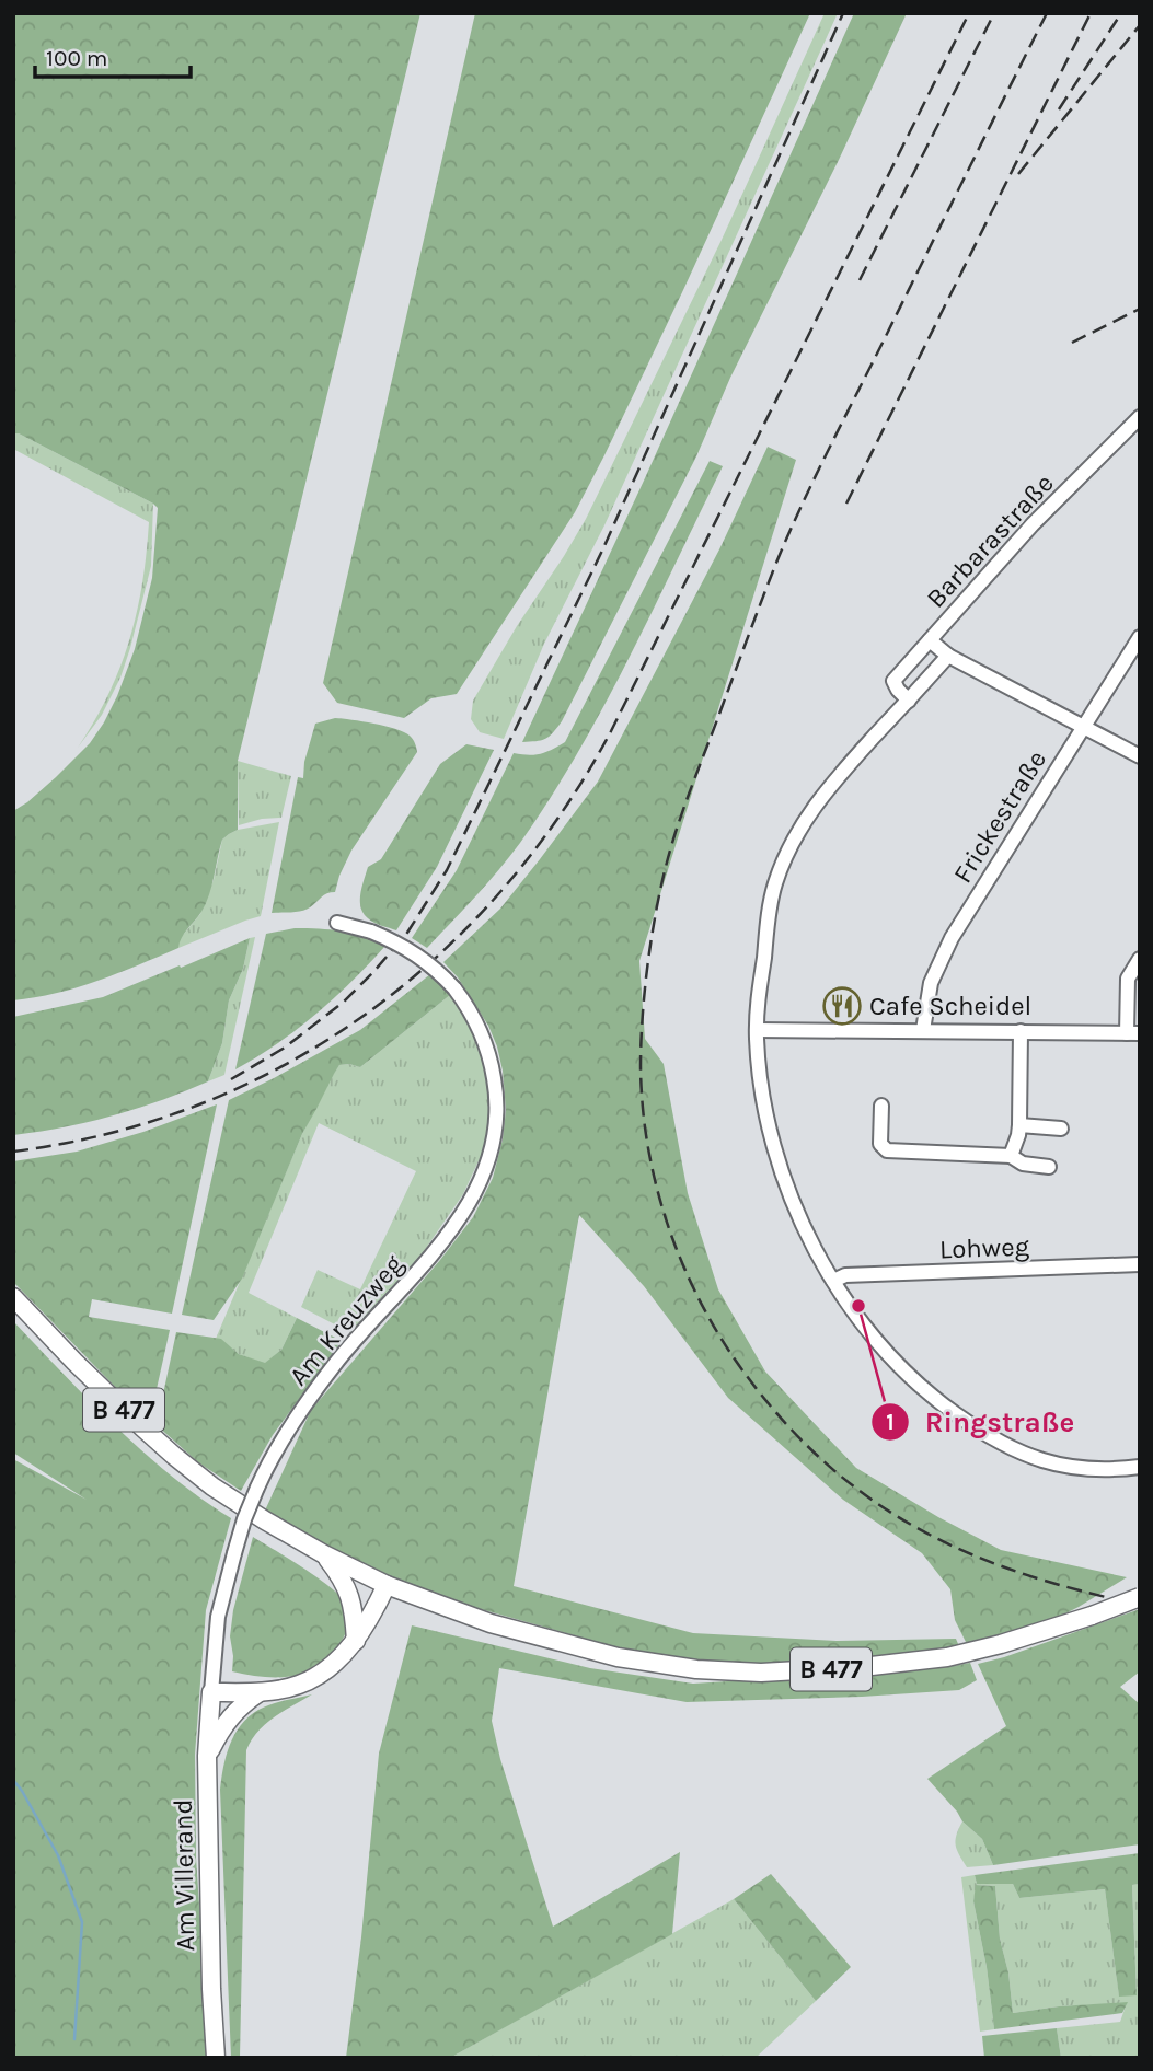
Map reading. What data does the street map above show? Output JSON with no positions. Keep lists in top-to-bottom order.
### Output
{
  "streets": {
    "main road": ["B 477", "Am Villerand"],
    "street": [
      "Barbarastraße",
      "Frickestraße",
      "Lohweg",
      "Am Kreuzweg"
    ]
  },
  "crossings": [
    ["Am Kreuzweg", "Am Villerand"]
  ],
  "places": {
    "restaurant": ["Cafe Scheidel"],
    "other": ["Ringstraße"]
  },
  "scale_bar": "100 m"
}
